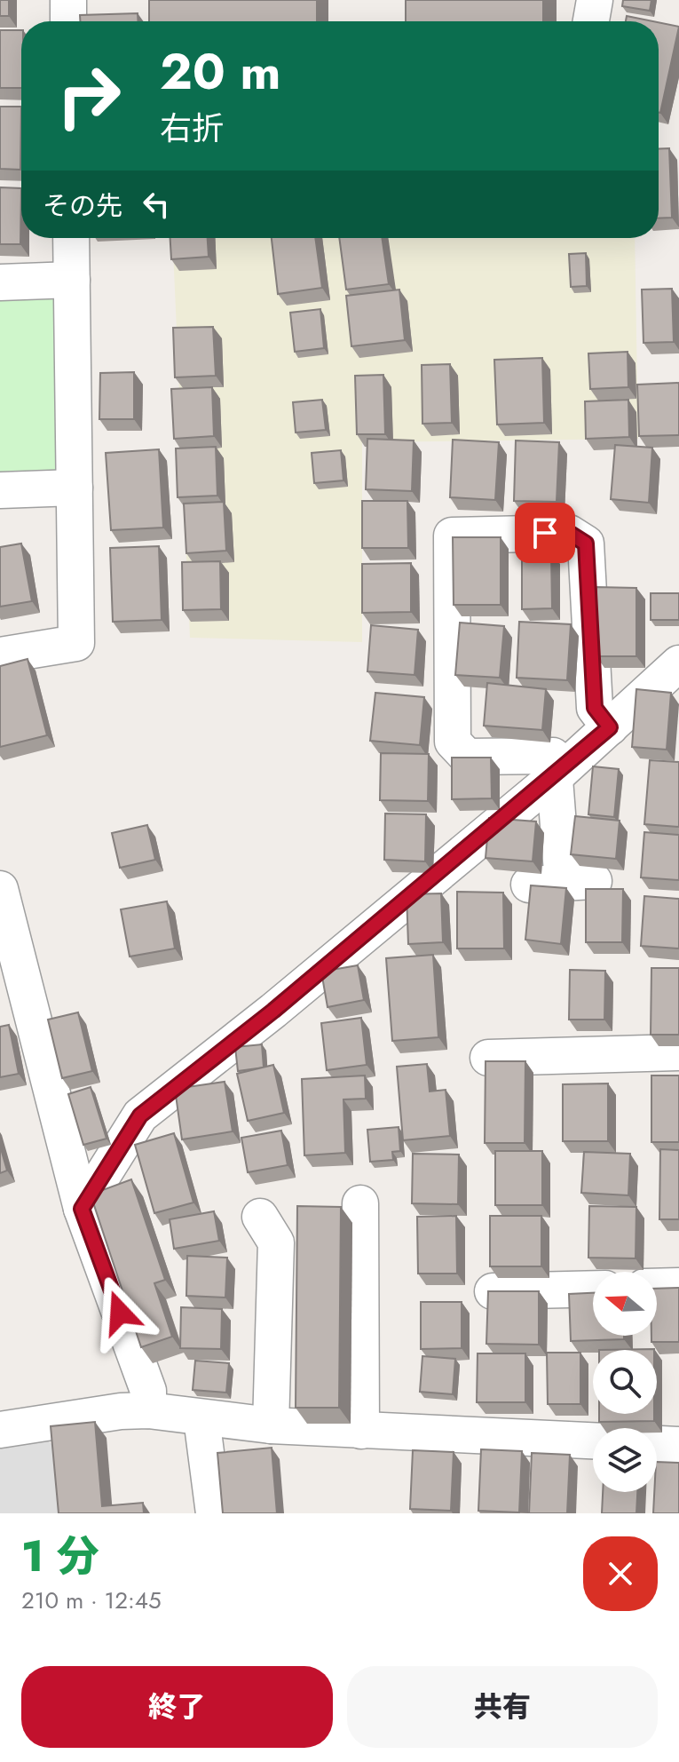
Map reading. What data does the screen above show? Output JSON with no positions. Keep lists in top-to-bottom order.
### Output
{
  "north": "left",
  "page": {
    "turn": ["20 m", "右折"],
    "then": "その先",
    "heading": ["1 分", "210 m · 12:45"],
    "buttons": ["終了", "共有"]
  }
}
